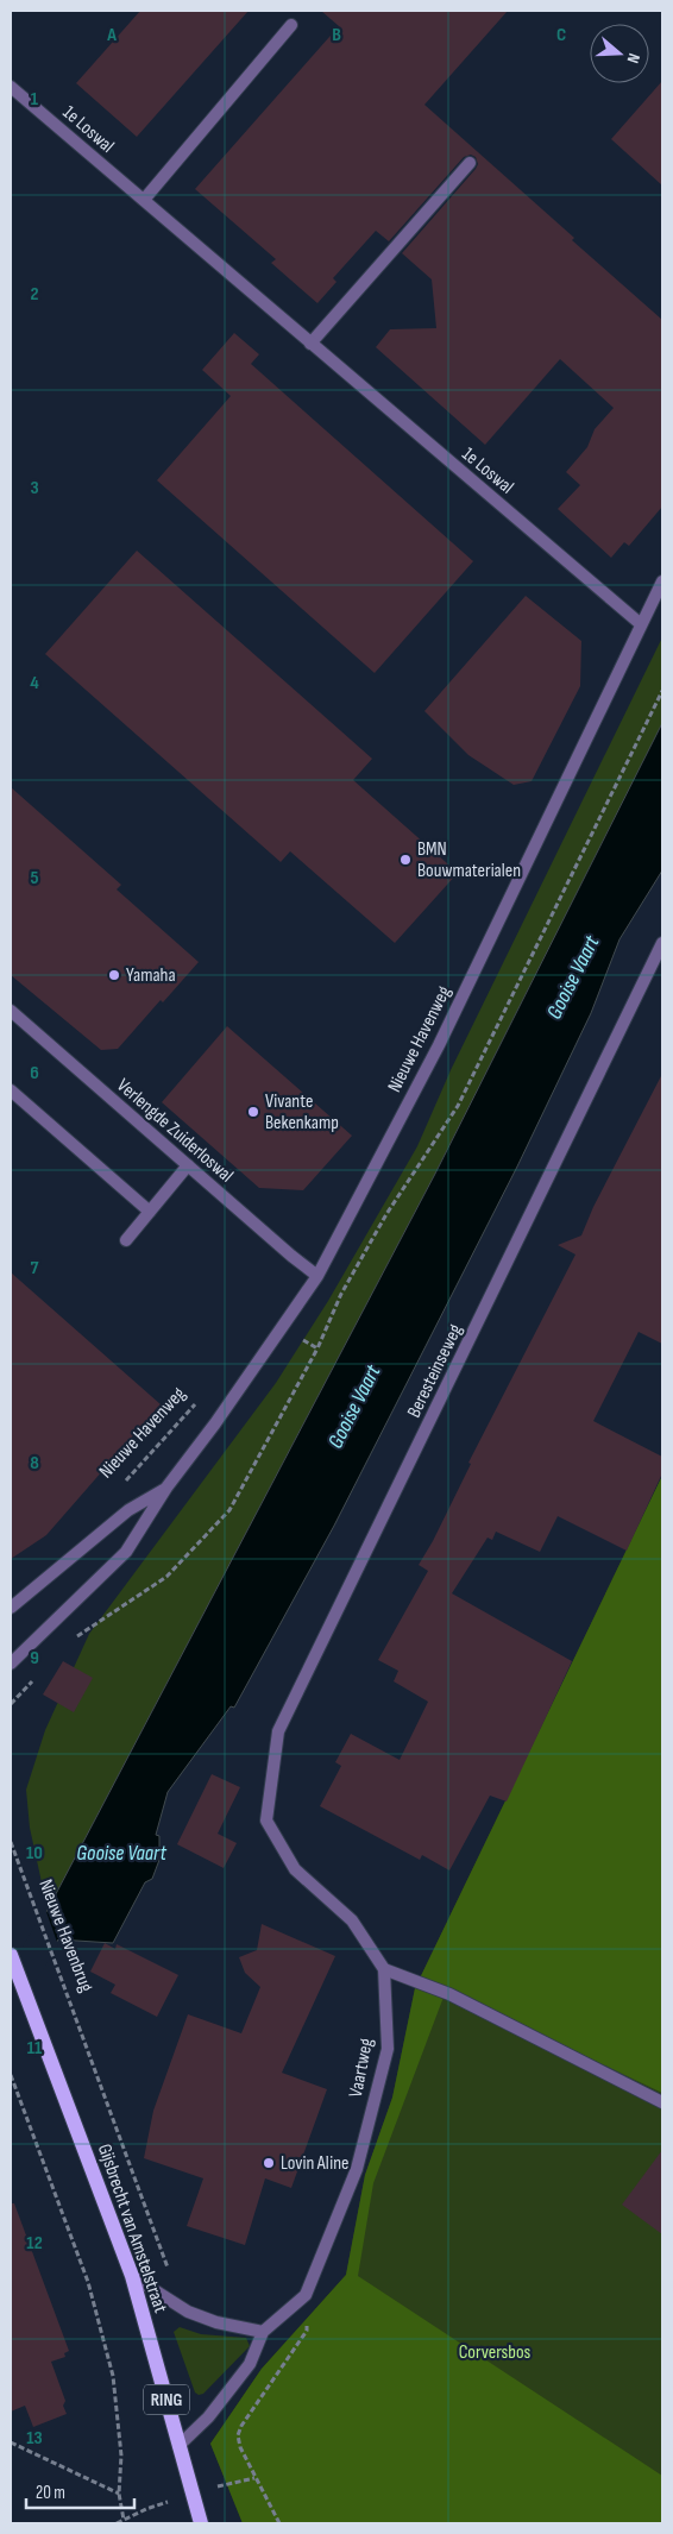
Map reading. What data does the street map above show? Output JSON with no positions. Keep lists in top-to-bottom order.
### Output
{
  "streets": {
    "main road": ["Gijsbrecht van Amstelstraat", "RING"],
    "street": [
      "1e Loswal",
      "Nieuwe Havenweg",
      "Verlengde Zuiderloswal",
      "Beresteinseweg",
      "Vaartweg"
    ],
    "path": ["Nieuwe Havenbrug"]
  },
  "crossings": [
    ["1e Loswal", "Nieuwe Havenweg"],
    ["Nieuwe Havenweg", "Verlengde Zuiderloswal"],
    ["Beresteinseweg", "Vaartweg"],
    ["Nieuwe Havenbrug", "Gijsbrecht van Amstelstraat"],
    ["Vaartweg", "Gijsbrecht van Amstelstraat"]
  ],
  "water": ["Gooise Vaart"],
  "parks": ["Corversbos"],
  "places": [
    "BMN Bouwmaterialen",
    "Yamaha",
    "Vivante Bekenkamp",
    "Lovin Aline"
  ],
  "scale_bar": "20 m",
  "north": "right",
  "grid": {
    "columns": ["A", "B", "C"],
    "rows": [
      "1",
      "2",
      "3",
      "4",
      "5",
      "6",
      "7",
      "8",
      "9",
      "10",
      "11",
      "12",
      "13"
    ]
  }
}
